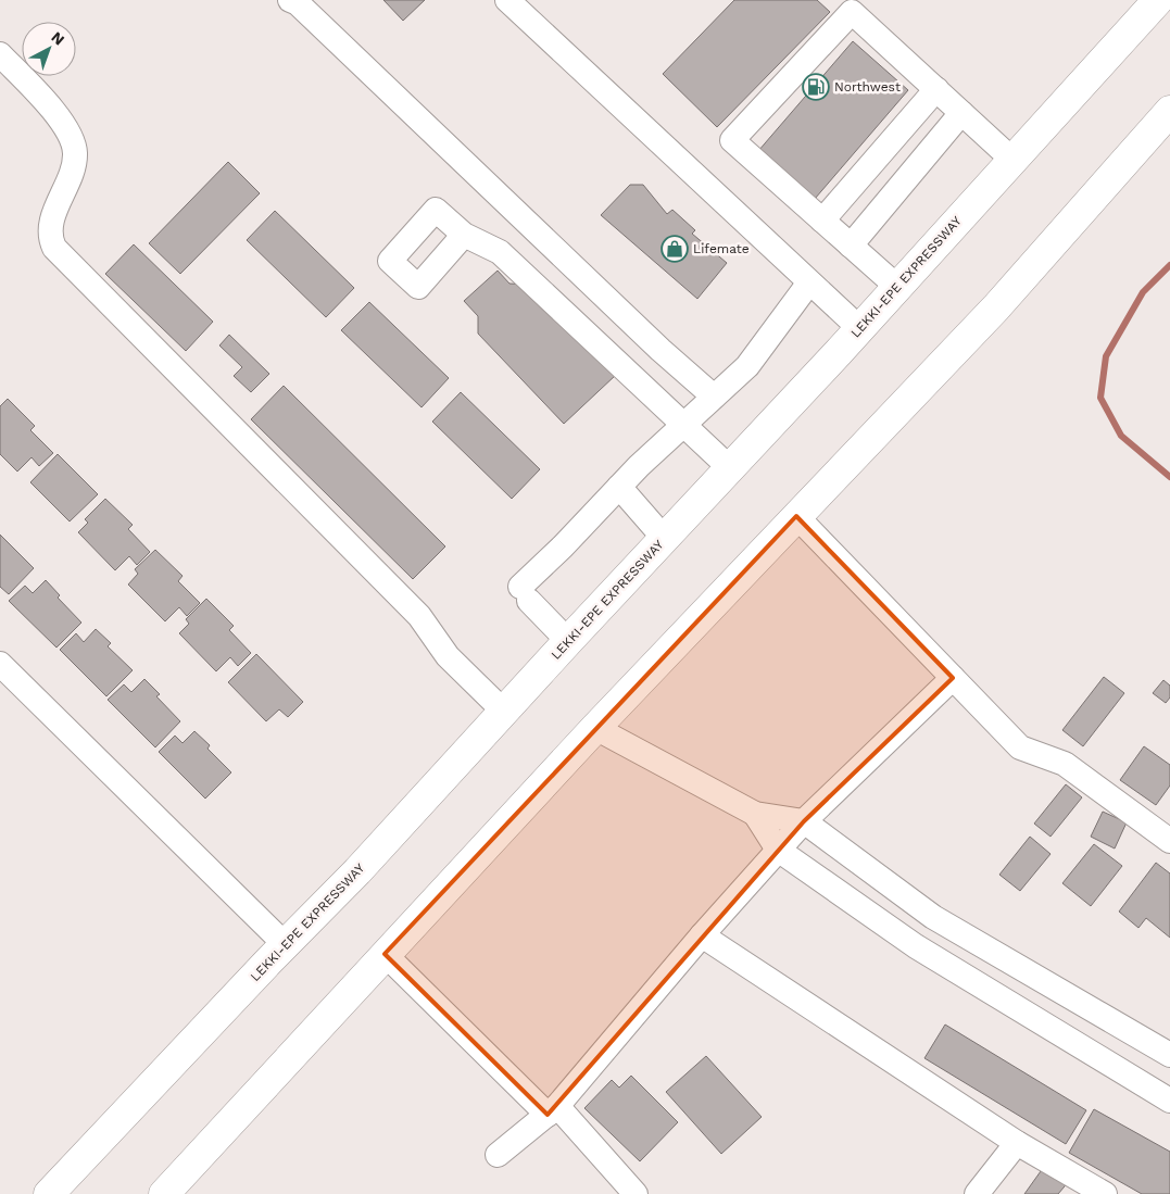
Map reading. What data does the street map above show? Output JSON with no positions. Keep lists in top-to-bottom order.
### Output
{
  "streets": {
    "highway": ["LEKKI-EPE EXPRESSWAY"]
  },
  "places": {
    "fuel station": ["Northwest"],
    "shop": ["Lifemate"]
  },
  "north": "top right"
}
